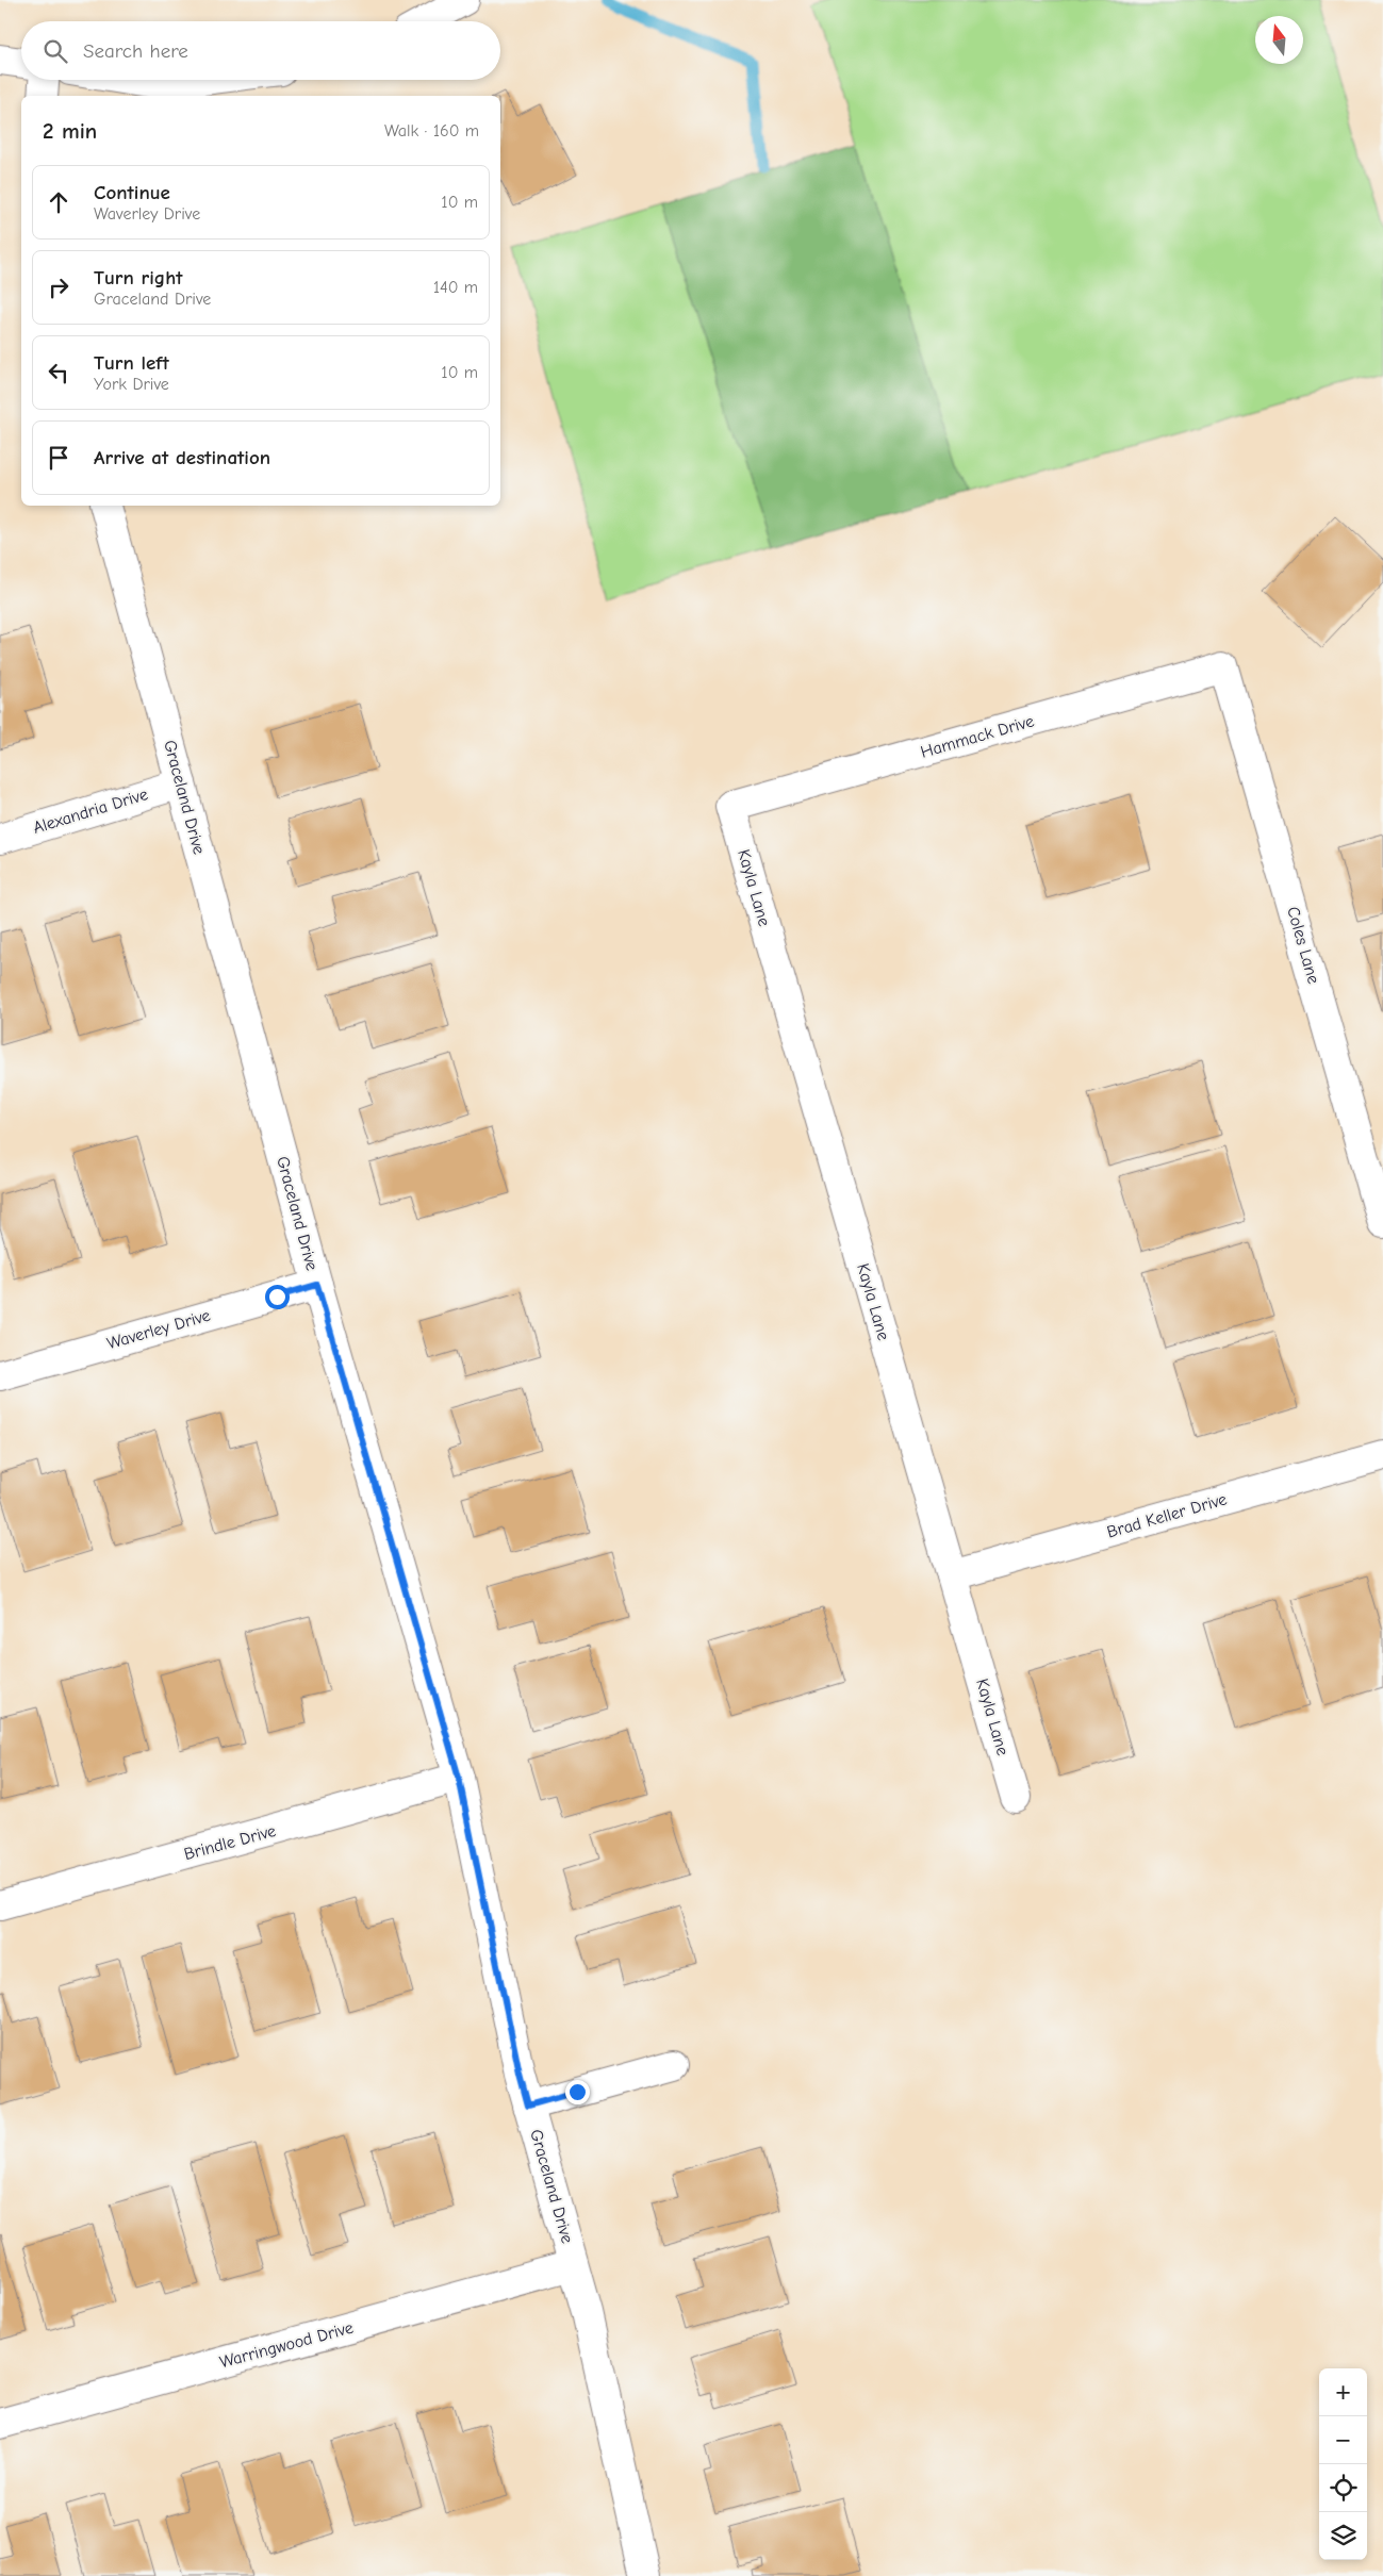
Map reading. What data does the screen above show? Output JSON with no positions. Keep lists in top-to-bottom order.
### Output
{
  "streets": {
    "street": [
      "Hammack Drive",
      "Graceland Drive",
      "Alexandria Drive",
      "Kayla Lane",
      "Coles Lane",
      "Waverley Drive",
      "Brad Keller Drive",
      "Brindle Drive",
      "Warringwood Drive"
    ]
  },
  "crossings": [
    ["Hammack Drive", "Kayla Lane"],
    ["Hammack Drive", "Coles Lane"],
    ["Graceland Drive", "Alexandria Drive"],
    ["Graceland Drive", "Waverley Drive"],
    ["Graceland Drive", "Brindle Drive"],
    ["Graceland Drive", "Warringwood Drive"],
    ["Kayla Lane", "Brad Keller Drive"]
  ],
  "north": "top",
  "page": {
    "search": "Search here",
    "heading": ["2 min", "Walk · 160 m"],
    "list": [
      ["Continue", "Waverley Drive", "10 m"],
      ["Turn right", "Graceland Drive", "140 m"],
      ["Turn left", "York Drive", "10 m"],
      "Arrive at destination"
    ],
    "map_buttons": ["+", "−"]
  }
}
